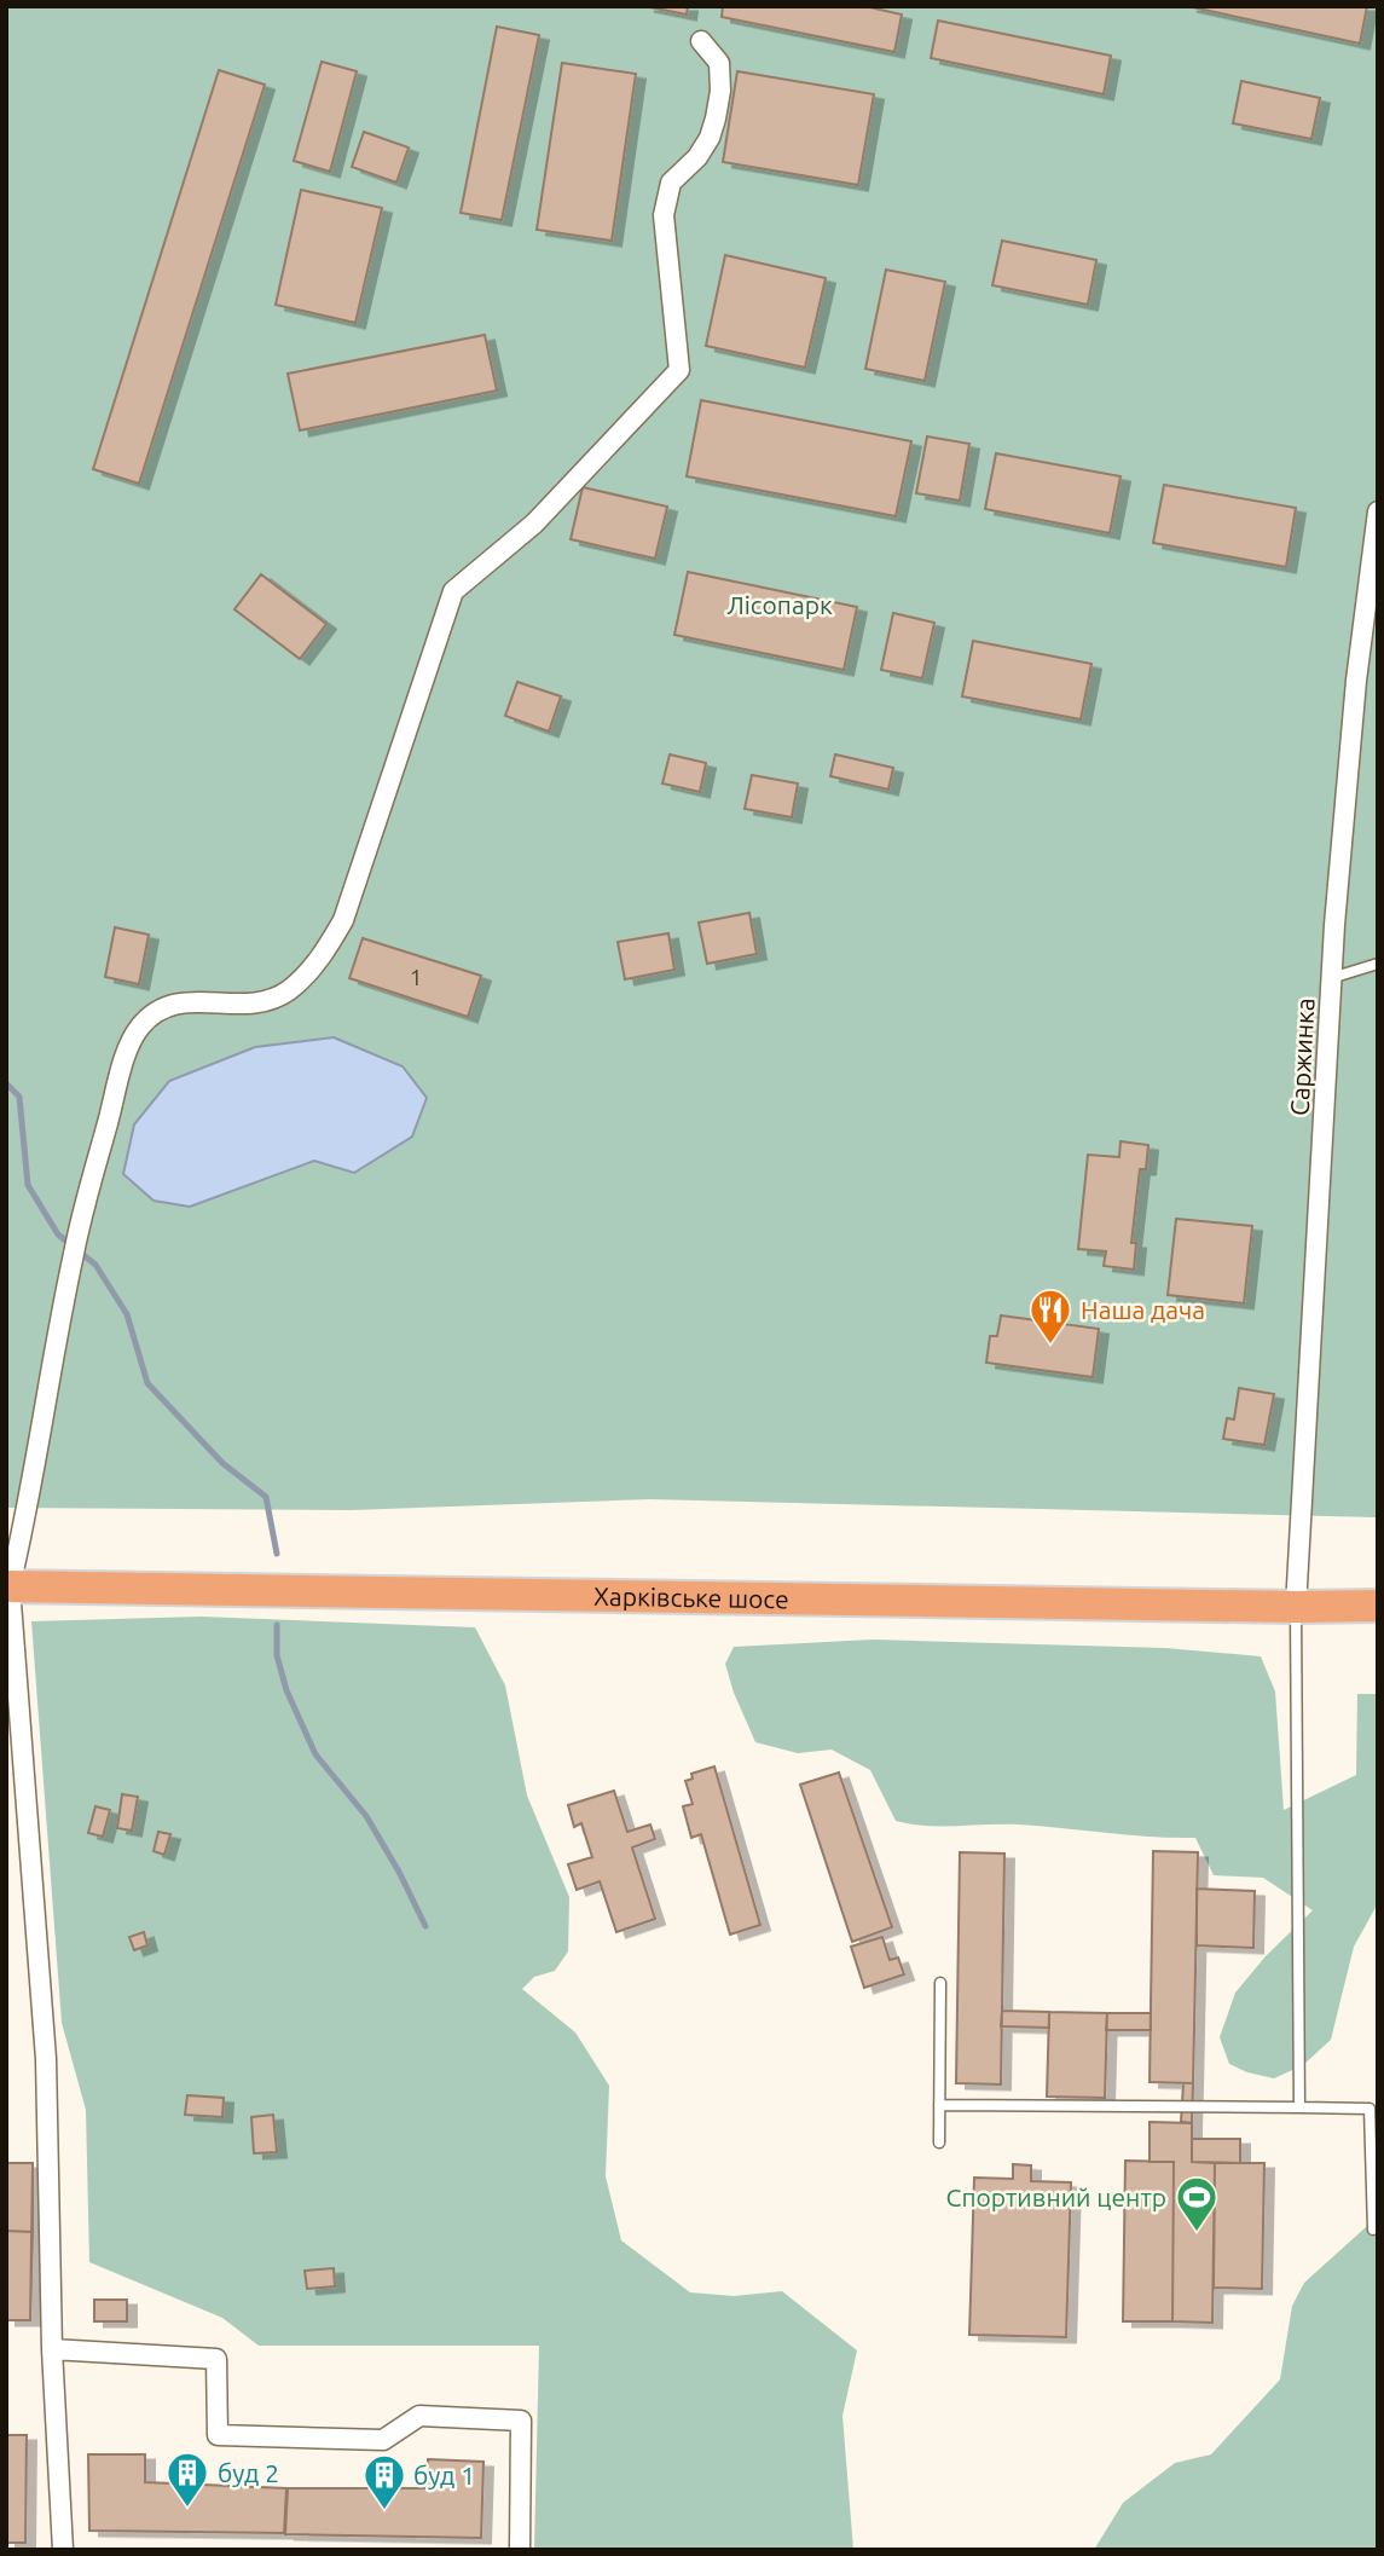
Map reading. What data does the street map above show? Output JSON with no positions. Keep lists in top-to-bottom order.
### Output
{
  "streets": {
    "main road": ["Харківське шосе"],
    "street": ["Саржинка"]
  },
  "crossings": [
    ["Саржинка", "Харківське шосе"]
  ],
  "parks": ["Лісопарк"],
  "places": {
    "restaurant": ["Наша дача"],
    "sports": ["Спортивний центр"],
    "building": ["буд 2", "буд 1"]
  },
  "house_numbers": ["1"]
}
